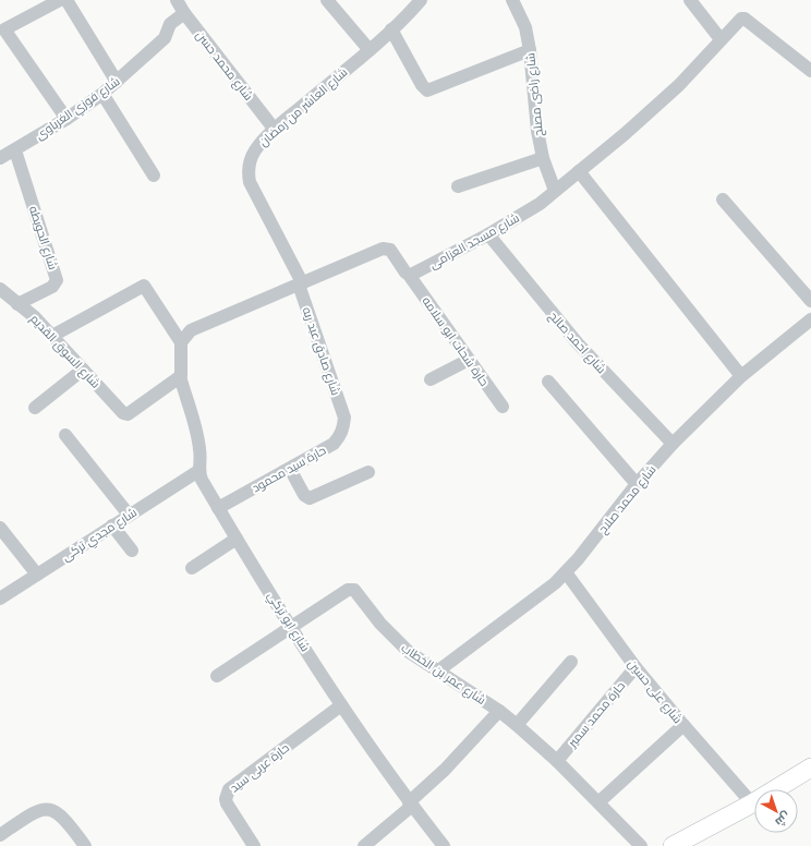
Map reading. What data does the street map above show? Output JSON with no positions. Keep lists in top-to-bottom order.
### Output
{
  "streets": {
    "street": [
      "شارع محمد حسن",
      "شارع راضى مصلح",
      "شارع العاشر من رمضان",
      "شارع فوزي الغرباوى",
      "شارع الحويطه",
      "شارع مسجد العزامى",
      "حارة شحات ابو سلامه",
      "شارع احمد صالح",
      "شارع السوق القديم",
      "شارع صادق عبد ربه",
      "حارة سيد محمود",
      "شارع محمد صلاح",
      "شارع مجدي تركى",
      "شارع ابو تركي",
      "شارع عمر بن الخطاب",
      "شارع على حسين",
      "حارة محمد سمير",
      "حارة عربى سيد"
    ]
  },
  "crossings": [
    ["شارع محمد حسن", "شارع العاشر من رمضان"],
    ["شارع محمد حسن", "شارع فوزي الغرباوى"],
    ["شارع راضى مصلح", "شارع مسجد العزامى"],
    ["شارع العاشر من رمضان", "شارع صادق عبد ربه"],
    ["شارع فوزي الغرباوى", "شارع الحويطه"],
    ["شارع الحويطه", "شارع السوق القديم"],
    ["شارع مسجد العزامى", "حارة شحات ابو سلامه"],
    ["شارع مسجد العزامى", "شارع احمد صالح"],
    ["شارع احمد صالح", "شارع محمد صلاح"],
    ["شارع صادق عبد ربه", "حارة سيد محمود"],
    ["حارة سيد محمود", "شارع ابو تركي"],
    ["شارع محمد صلاح", "شارع عمر بن الخطاب"],
    ["شارع محمد صلاح", "شارع على حسين"],
    ["شارع مجدي تركى", "شارع ابو تركي"],
    ["شارع ابو تركي", "شارع عمر بن الخطاب"],
    ["شارع ابو تركي", "حارة عربى سيد"],
    ["شارع عمر بن الخطاب", "حارة محمد سمير"],
    ["شارع على حسين", "حارة محمد سمير"]
  ],
  "north": "bottom right"
}
